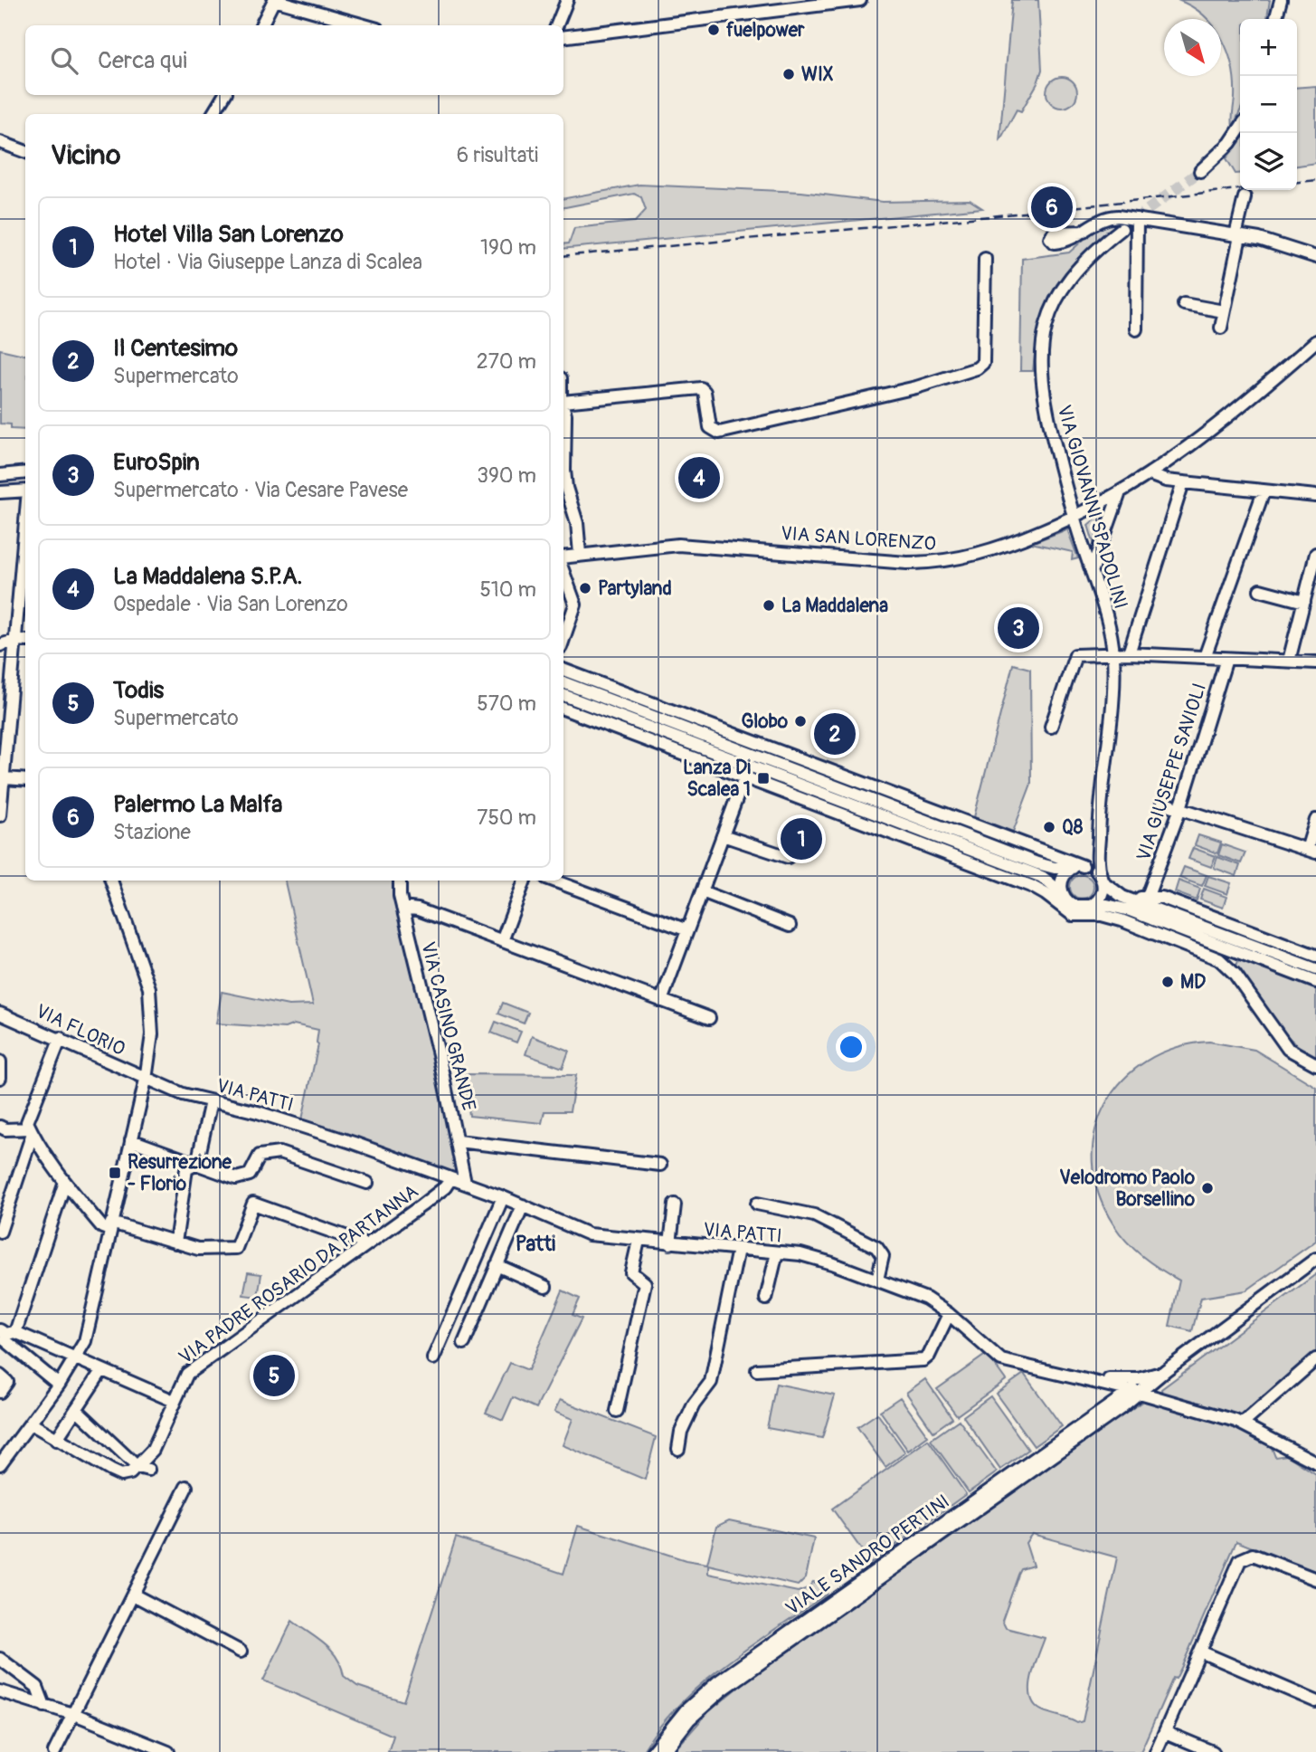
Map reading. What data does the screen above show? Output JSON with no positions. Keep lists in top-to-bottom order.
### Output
{
  "streets": {
    "street": [
      "VIA GIOVANNI SPADOLINI",
      "VIA SAN LORENZO",
      "VIA GIUSEPPE SAVIOLI",
      "VIA CASINO GRANDE",
      "VIA FLORIO",
      "VIA PATTI",
      "VIA PADRE ROSARIO DA PARTANNA",
      "VIALE SANDRO PERTINI"
    ]
  },
  "crossings": [
    ["VIA GIOVANNI SPADOLINI", "VIA SAN LORENZO"],
    ["VIA CASINO GRANDE", "VIA PATTI"],
    ["VIA FLORIO", "VIA PATTI"],
    ["VIA PATTI", "VIA PADRE ROSARIO DA PARTANNA"]
  ],
  "districts": ["Patti"],
  "places": {
    "other": [
      "fuelpower",
      "WIX",
      "Partyland",
      "La Maddalena",
      "Globo",
      "Q8",
      "MD",
      "Velodromo Paolo Borsellino"
    ],
    "transit": ["Lanza Di Scalea 1", "Resurrezione - Florio"]
  },
  "north": "bottom right",
  "page": {
    "map_buttons": ["+", "−"],
    "search": "Cerca qui",
    "heading": ["Vicino", "6 risultati"],
    "pins": [
      "6",
      "4",
      "3",
      "2",
      "1",
      "5"
    ],
    "list": [
      {
        "mark": "1",
        "name": "Hotel Villa San Lorenzo",
        "note": "Hotel · Via Giuseppe Lanza di Scalea",
        "value": "190 m"
      },
      {
        "mark": "2",
        "name": "Il Centesimo",
        "note": "Supermercato",
        "value": "270 m"
      },
      {
        "mark": "3",
        "name": "EuroSpin",
        "note": "Supermercato · Via Cesare Pavese",
        "value": "390 m"
      },
      {
        "mark": "4",
        "name": "La Maddalena S.P.A.",
        "note": "Ospedale · Via San Lorenzo",
        "value": "510 m"
      },
      {
        "mark": "5",
        "name": "Todis",
        "note": "Supermercato",
        "value": "570 m"
      },
      {
        "mark": "6",
        "name": "Palermo La Malfa",
        "note": "Stazione",
        "value": "750 m"
      }
    ]
  }
}
